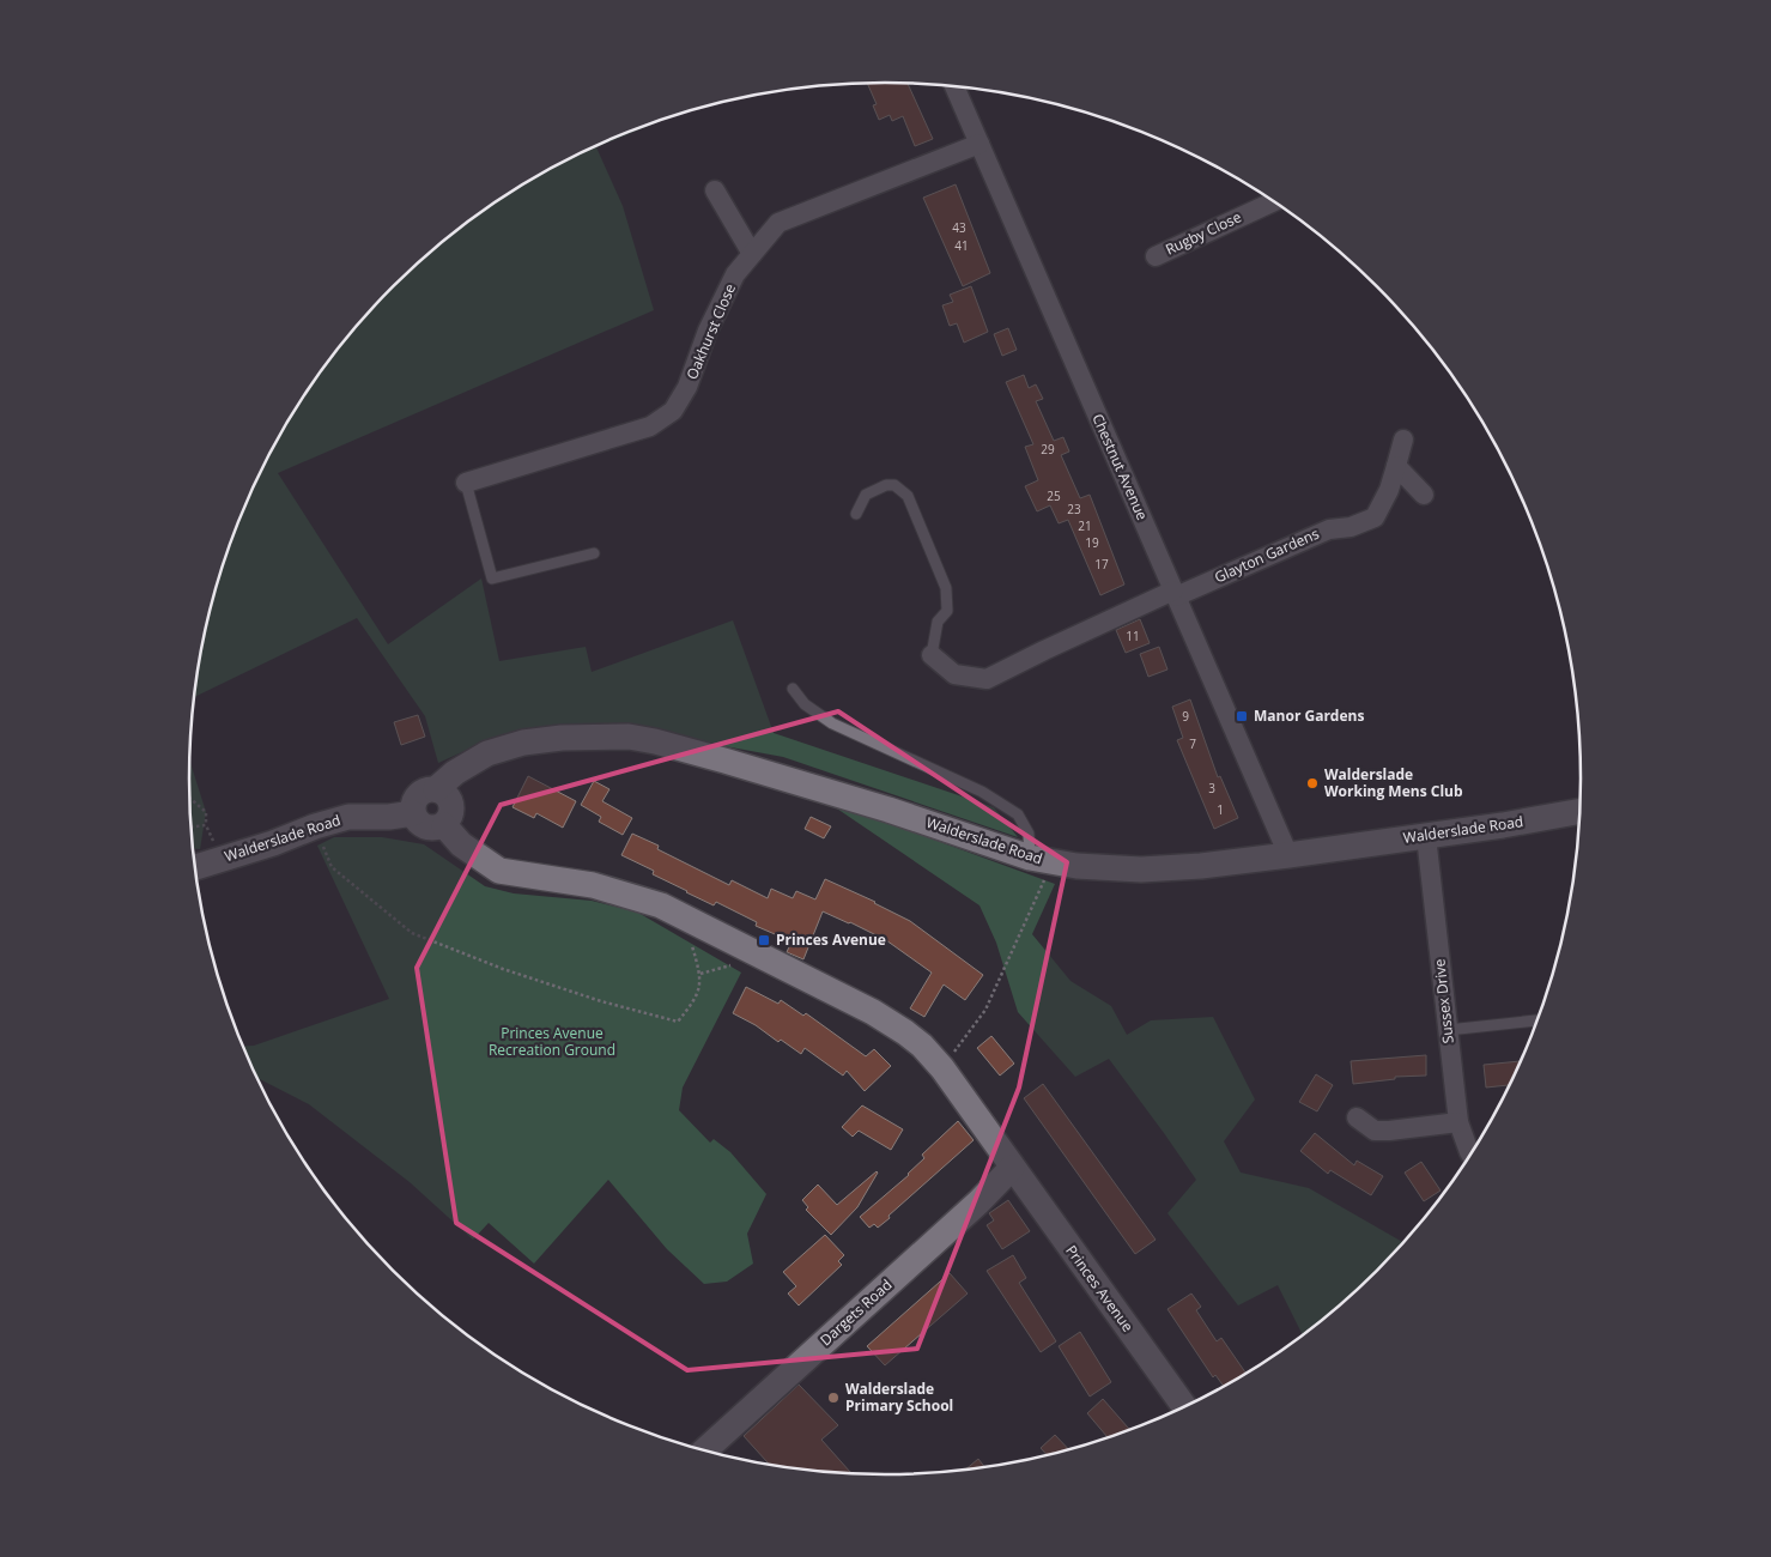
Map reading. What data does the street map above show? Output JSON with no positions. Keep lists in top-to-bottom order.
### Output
{
  "streets": {
    "street": [
      "Rugby Close",
      "Oakhurst Close",
      "Chestnut Avenue",
      "Glayton Gardens",
      "Walderslade Road",
      "Sussex Drive",
      "Princes Avenue",
      "Dargets Road"
    ]
  },
  "crossings": [
    ["Oakhurst Close", "Chestnut Avenue"],
    ["Chestnut Avenue", "Glayton Gardens"],
    ["Chestnut Avenue", "Walderslade Road"],
    ["Walderslade Road", "Sussex Drive"],
    ["Walderslade Road", "Princes Avenue"],
    ["Princes Avenue", "Dargets Road"]
  ],
  "parks": ["Princes Avenue Recreation Ground"],
  "places": {
    "transit": ["Manor Gardens", "Princes Avenue"],
    "other": ["Walderslade Working Mens Club", "Walderslade Primary School"]
  },
  "house_numbers": [
    "43",
    "41",
    "29",
    "25",
    "23",
    "21",
    "19",
    "17",
    "11",
    "9",
    "7",
    "3",
    "1"
  ]
}
